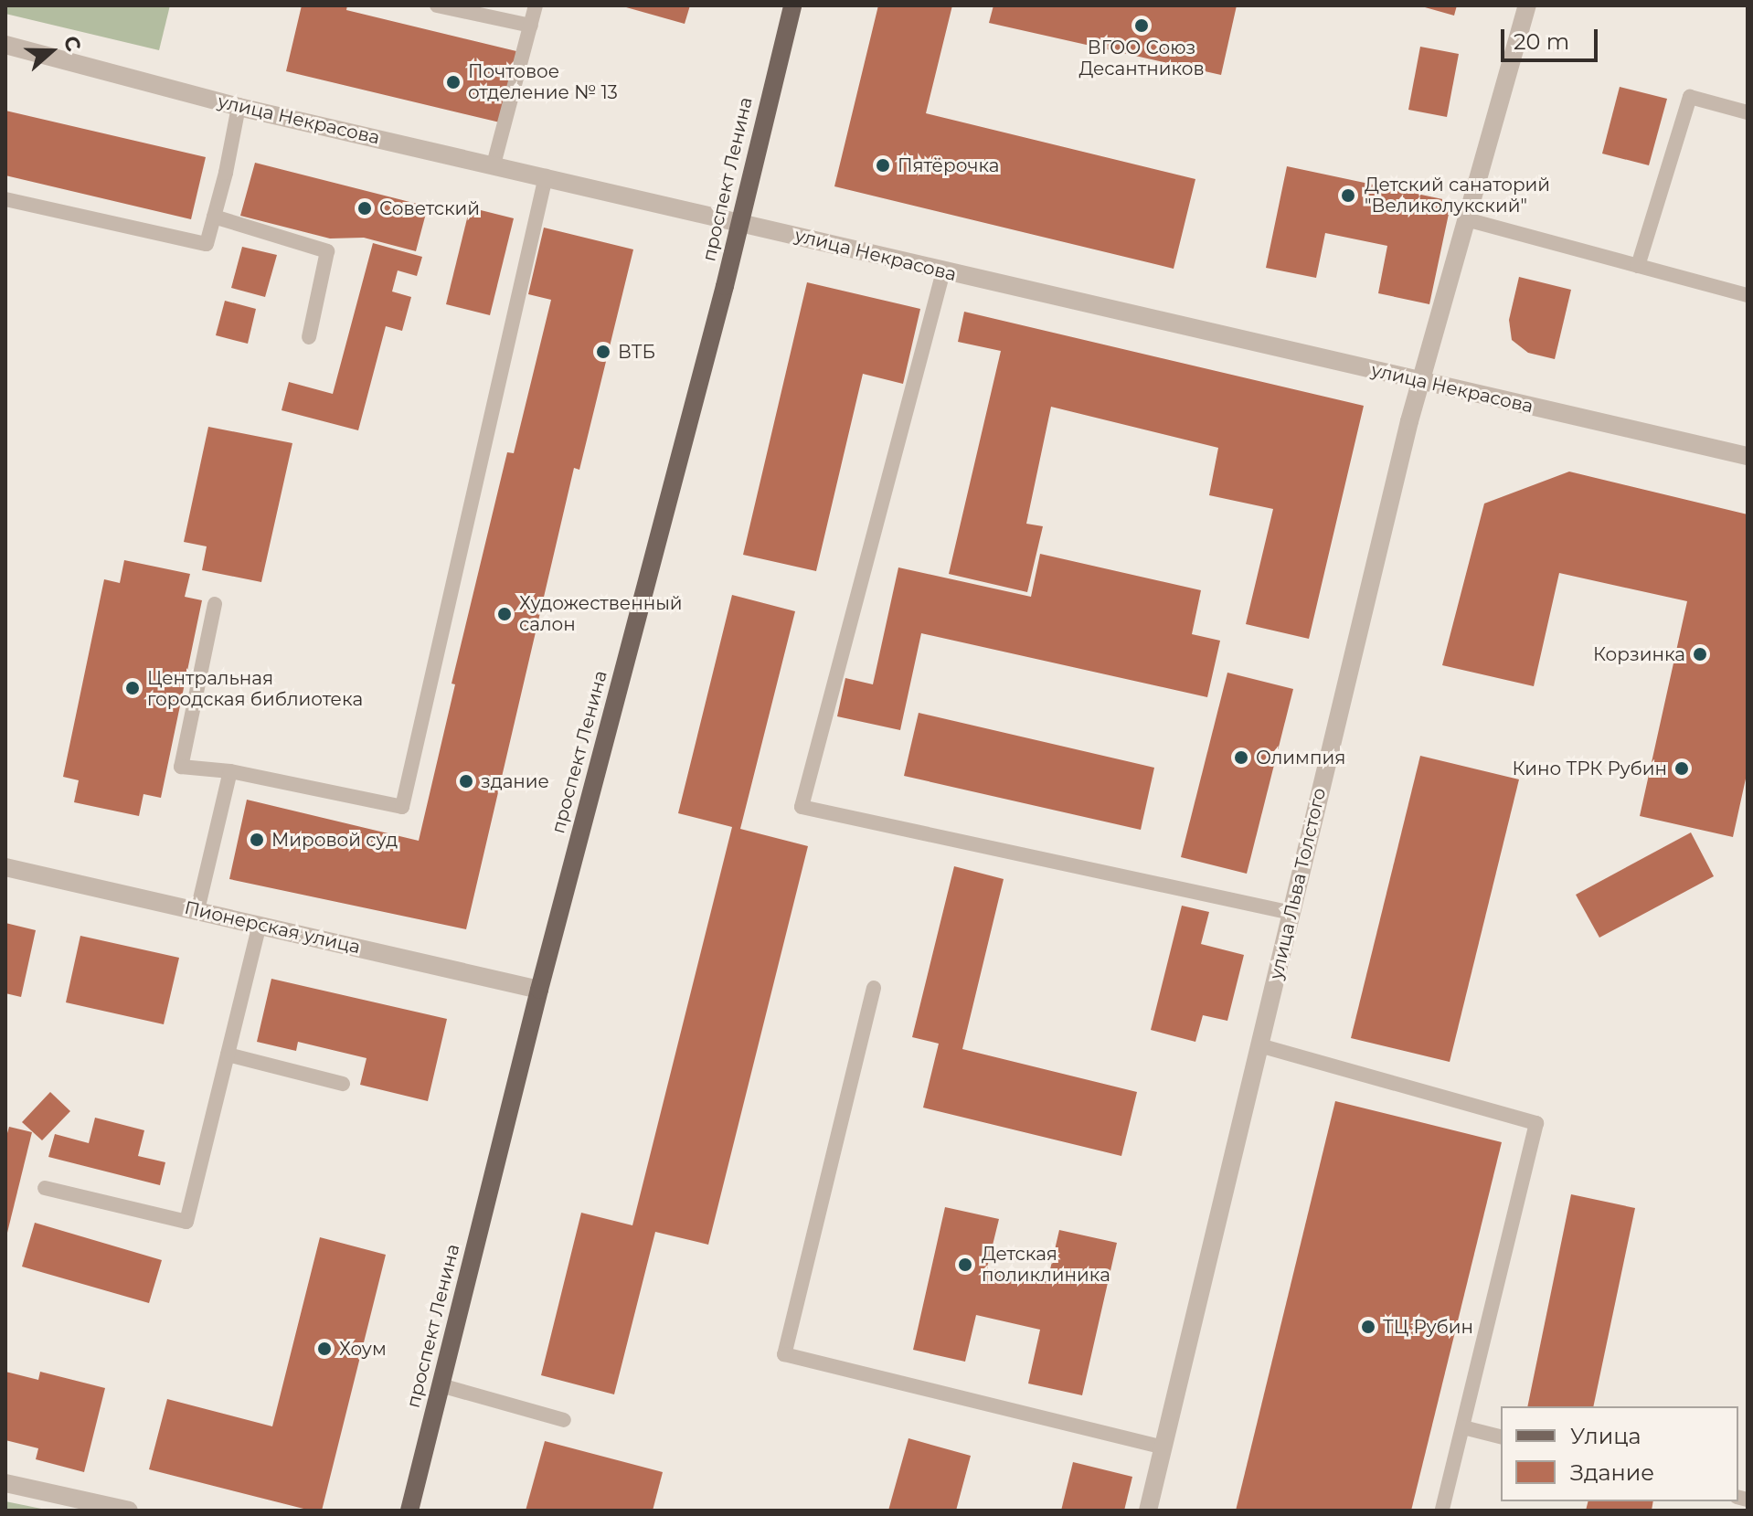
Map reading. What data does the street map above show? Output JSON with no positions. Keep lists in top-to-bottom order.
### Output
{
  "streets": {
    "main road": ["проспект Ленина"],
    "street": ["улица Некрасова", "улица Льва Толстого", "Пионерская улица"]
  },
  "crossings": [
    ["улица Некрасова", "проспект Ленина"],
    ["улица Некрасова", "улица Льва Толстого"],
    ["проспект Ленина", "Пионерская улица"]
  ],
  "places": [
    "ВГОО Союз Десантников",
    "Почтовое отделение № 13",
    "Пятёрочка",
    "Детский санаторий \"Великолукский\"",
    "Советский",
    "ВТБ",
    "Художественный салон",
    "Корзинка",
    "Центральная городская библиотека",
    "Олимпия",
    "Кино ТРК Рубин",
    "здание",
    "Мировой суд",
    "Детская поликлиника",
    "ТЦ Рубин",
    "Хоум"
  ],
  "legend": ["Улица", "Здание"],
  "scale_bar": "20 m",
  "north": "right"
}
